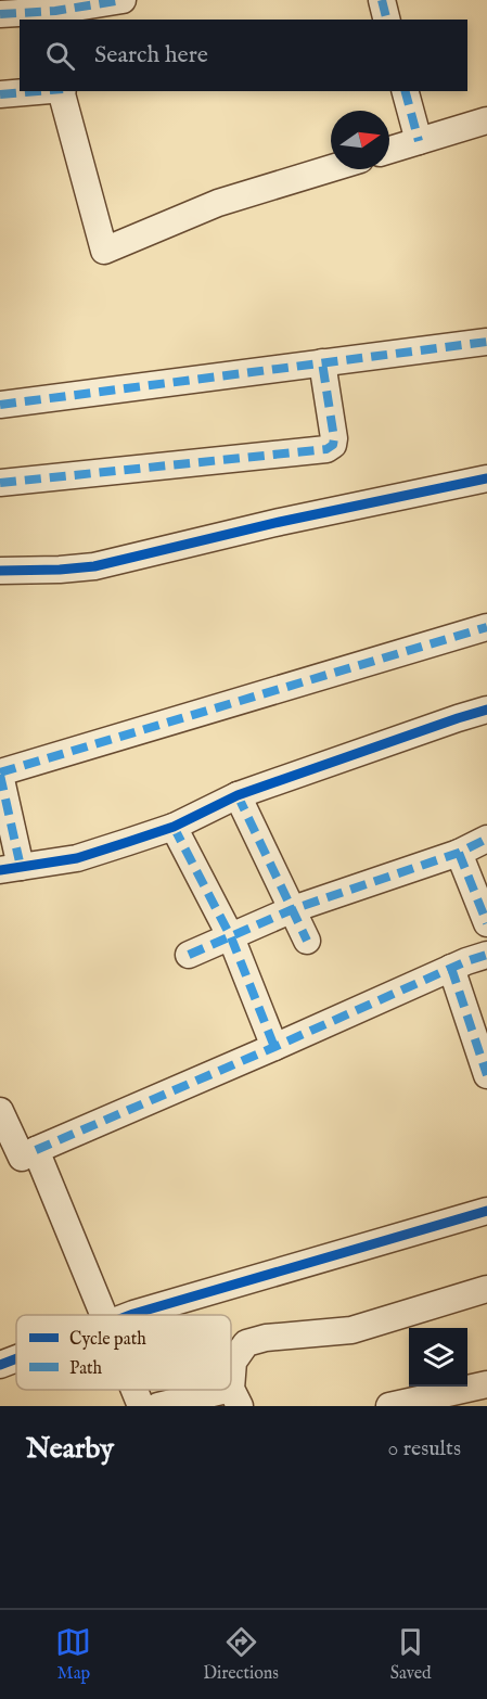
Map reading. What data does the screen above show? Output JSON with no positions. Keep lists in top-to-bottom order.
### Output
{
  "legend": ["Cycle path", "Path"],
  "north": "right",
  "page": {
    "search": "Search here",
    "heading": ["Nearby", "0 results"],
    "nav": ["Map", "Directions", "Saved"]
  }
}
